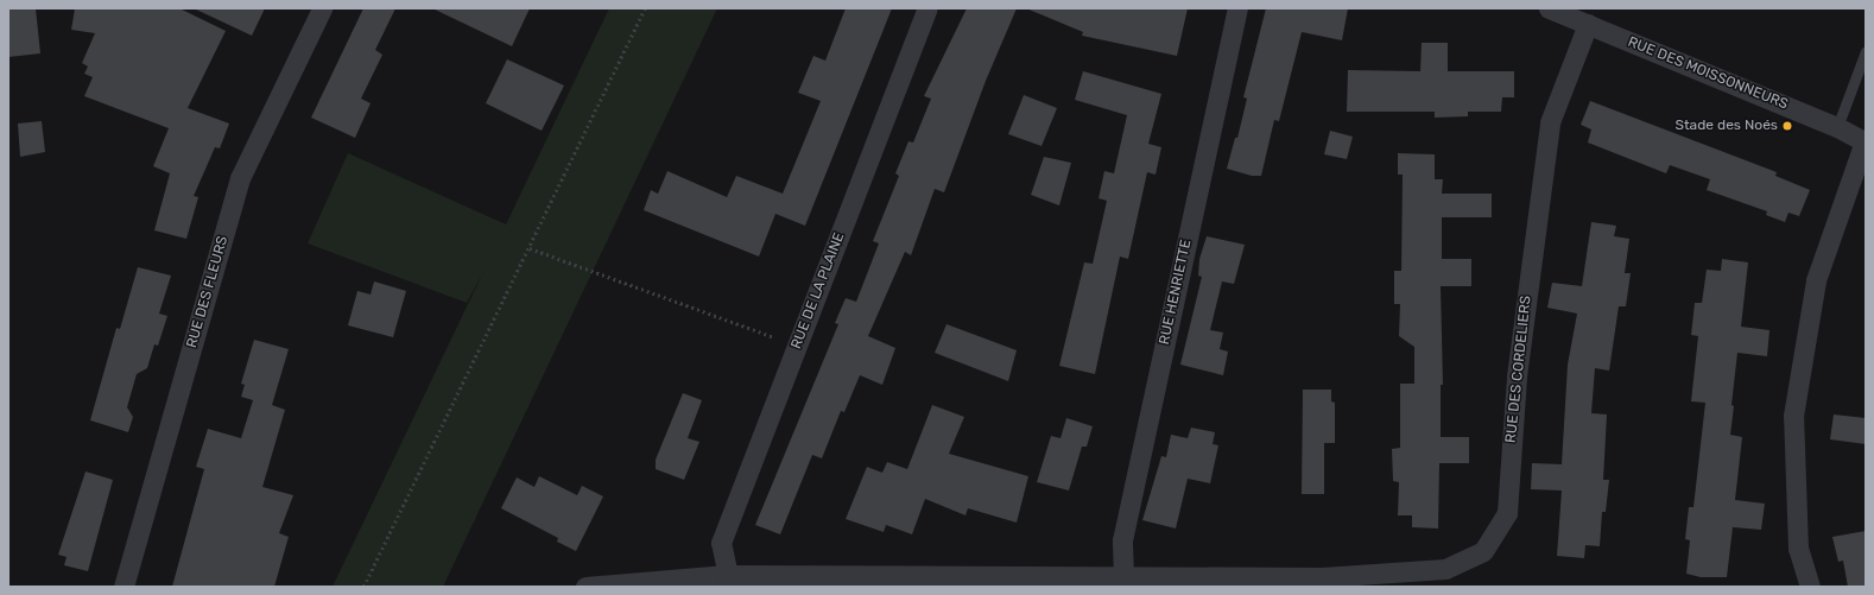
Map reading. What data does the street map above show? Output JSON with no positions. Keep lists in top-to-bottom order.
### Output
{
  "streets": {
    "street": [
      "RUE DES MOISSONNEURS",
      "RUE DE LA PLAINE",
      "RUE DES FLEURS",
      "RUE HENRIETTE",
      "RUE DES CORDELIERS"
    ]
  },
  "crossings": [
    ["RUE DES MOISSONNEURS", "RUE DES CORDELIERS"],
    ["RUE DE LA PLAINE", "RUE DES CORDELIERS"],
    ["RUE HENRIETTE", "RUE DES CORDELIERS"]
  ],
  "places": ["Stade des Noés"]
}
